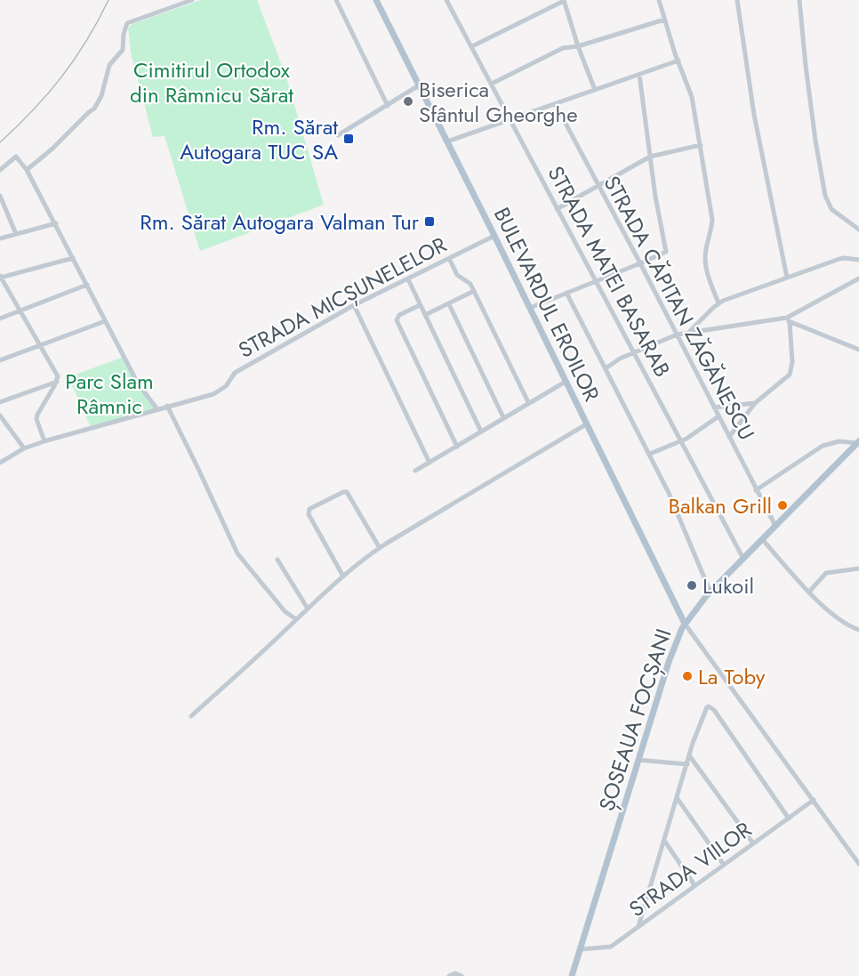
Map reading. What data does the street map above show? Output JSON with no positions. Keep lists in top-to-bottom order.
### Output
{
  "streets": {
    "main road": ["BULEVARDUL EROILOR", "ȘOSEAUA FOCȘANI"],
    "street": [
      "STRADA MATEI BASARAB",
      "STRADA MICȘUNELELOR",
      "STRADA CĂPITAN ZĂGĂNESCU",
      "STRADA VIILOR"
    ]
  },
  "crossings": [
    ["STRADA MATEI BASARAB", "ȘOSEAUA FOCȘANI"],
    ["STRADA MICȘUNELELOR", "BULEVARDUL EROILOR"],
    ["BULEVARDUL EROILOR", "ȘOSEAUA FOCȘANI"],
    ["STRADA CĂPITAN ZĂGĂNESCU", "ȘOSEAUA FOCȘANI"],
    ["ȘOSEAUA FOCȘANI", "STRADA VIILOR"]
  ],
  "parks": ["Cimitirul Ortodox din Râmnicu Sărat", "Parc Slam Râmnic"],
  "places": {
    "other": [
      "Biserica Sfântul Gheorghe",
      "Balkan Grill",
      "Lukoil",
      "La Toby"
    ],
    "transit": ["Rm. Sărat Autogara TUC SA", "Rm. Sărat Autogara Valman Tur"]
  }
}
